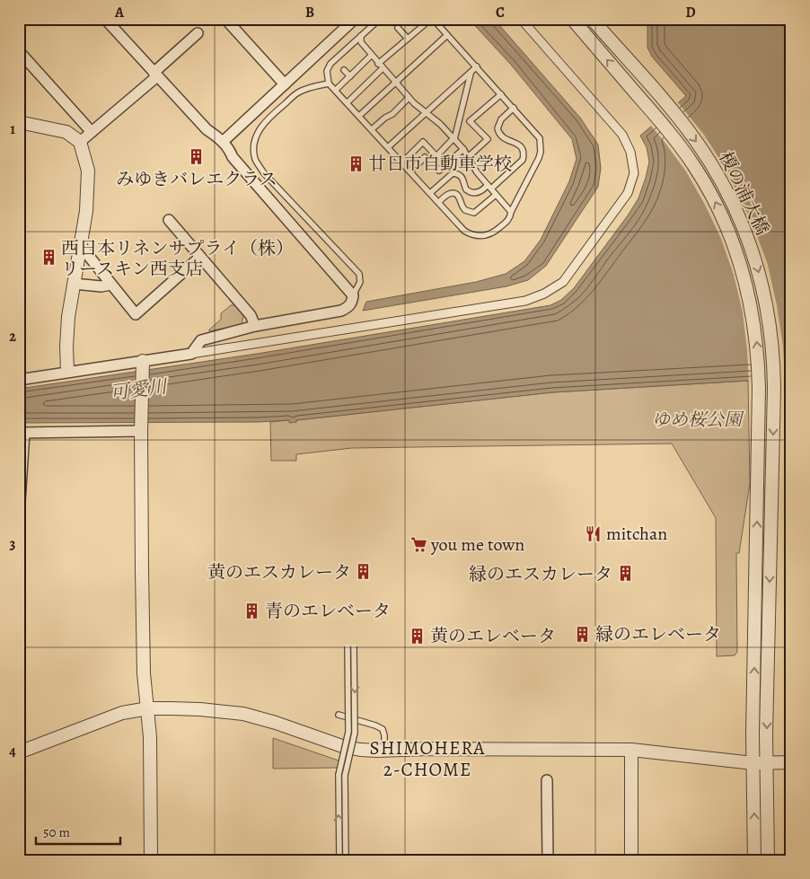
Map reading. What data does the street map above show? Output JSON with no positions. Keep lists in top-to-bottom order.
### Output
{
  "streets": {
    "street": ["榎の浦大橋"]
  },
  "districts": ["SHIMOHERA 2-CHOME"],
  "water": ["可愛川"],
  "parks": ["ゆめ桜公園"],
  "places": {
    "building": [
      "みゆきバレエクラス",
      "廿日市自動車学校",
      "西日本リネンサプライ（株） リースキン西支店",
      "黄のエスカレータ",
      "緑のエスカレータ",
      "青のエレベータ",
      "緑のエレベータ",
      "黄のエレベータ"
    ],
    "restaurant": ["mitchan"],
    "supermarket": ["you me town"]
  },
  "scale_bar": "50 m",
  "grid": {
    "columns": [
      "A",
      "B",
      "C",
      "D"
    ],
    "rows": [
      "1",
      "2",
      "3",
      "4"
    ]
  }
}
